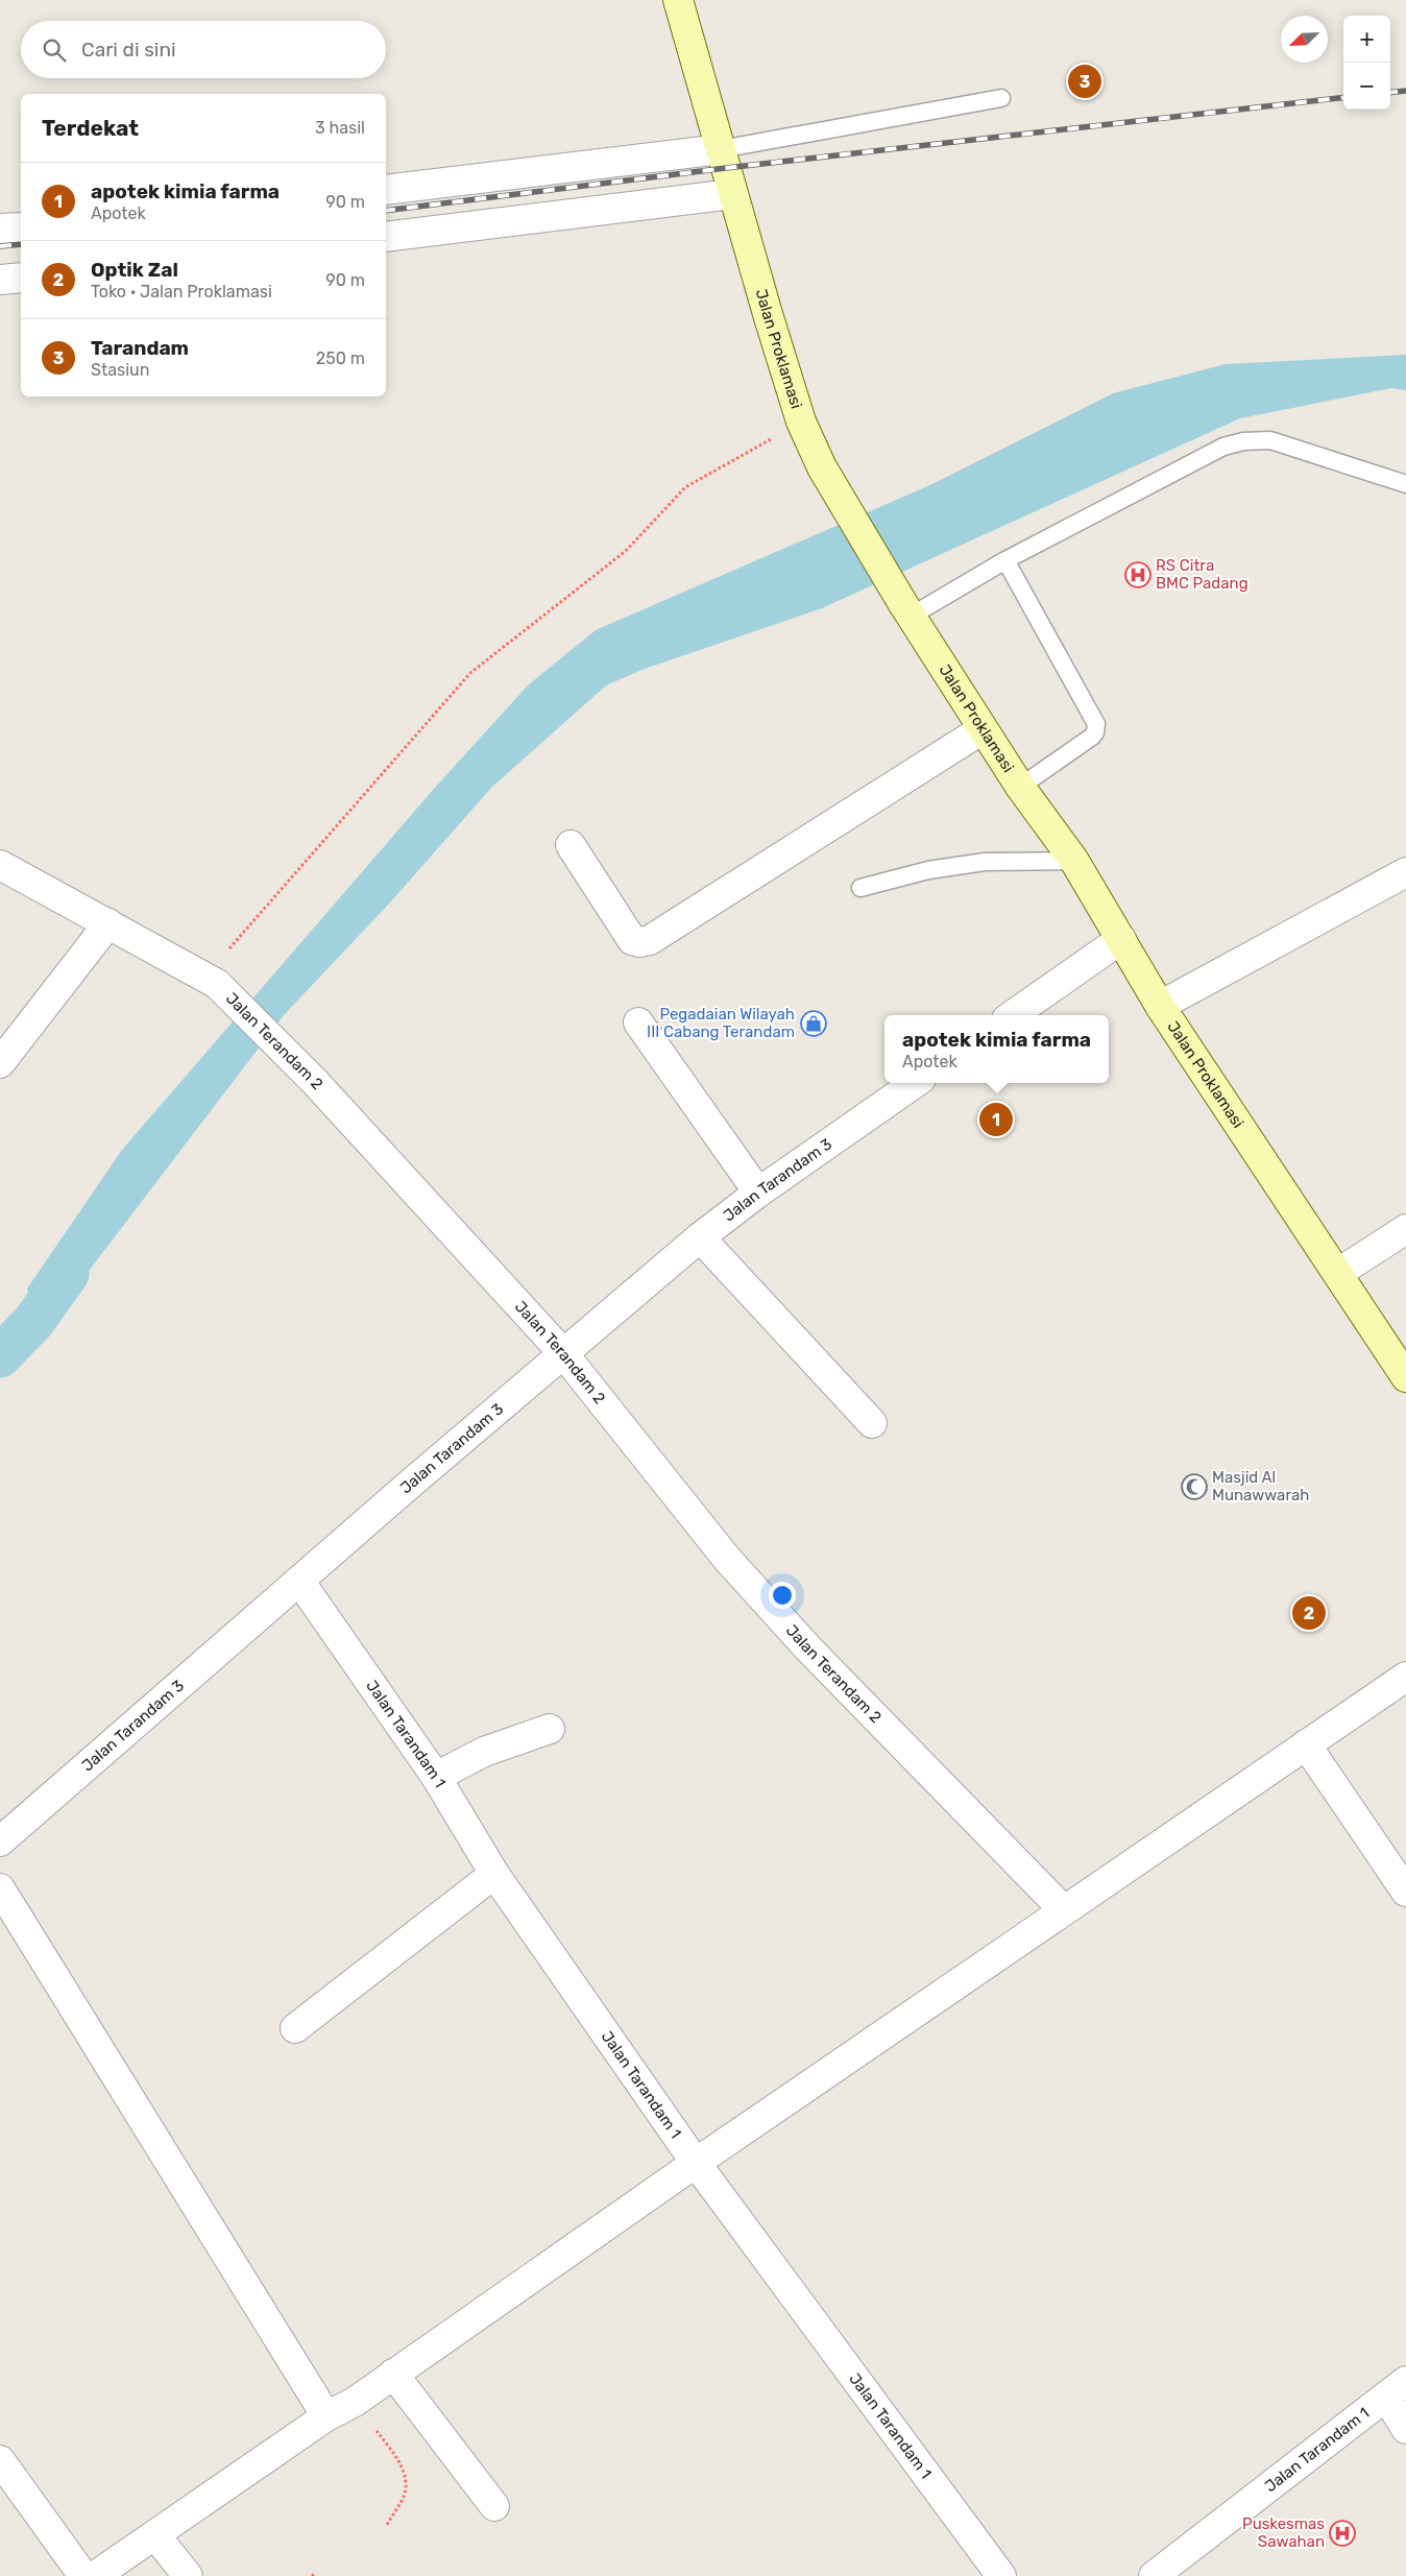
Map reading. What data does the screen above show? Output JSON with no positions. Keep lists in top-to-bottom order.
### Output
{
  "streets": {
    "main road": ["Jalan Proklamasi"],
    "street": ["Jalan Terandam 2", "Jalan Tarandam 3", "Jalan Tarandam 1"]
  },
  "crossings": [
    ["Jalan Terandam 2", "Jalan Tarandam 3"],
    ["Jalan Tarandam 3", "Jalan Tarandam 1"]
  ],
  "places": {
    "hospital": ["RS Citra BMC Padang", "Puskesmas Sawahan"],
    "shop": ["Pegadaian Wilayah III Cabang Terandam"],
    "mosque": ["Masjid Al Munawwarah"]
  },
  "north": "bottom left",
  "page": {
    "map_buttons": ["+", "−"],
    "search": "Cari di sini",
    "pins": ["3", "1", "2"],
    "heading": ["Terdekat", "3 hasil"],
    "list": [
      {
        "mark": "1",
        "name": "apotek kimia farma",
        "note": "Apotek",
        "value": "90 m"
      },
      {
        "mark": "2",
        "name": "Optik Zal",
        "note": "Toko · Jalan Proklamasi",
        "value": "90 m"
      },
      {
        "mark": "3",
        "name": "Tarandam",
        "note": "Stasiun",
        "value": "250 m"
      }
    ],
    "popup": ["apotek kimia farma", "Apotek"]
  }
}
